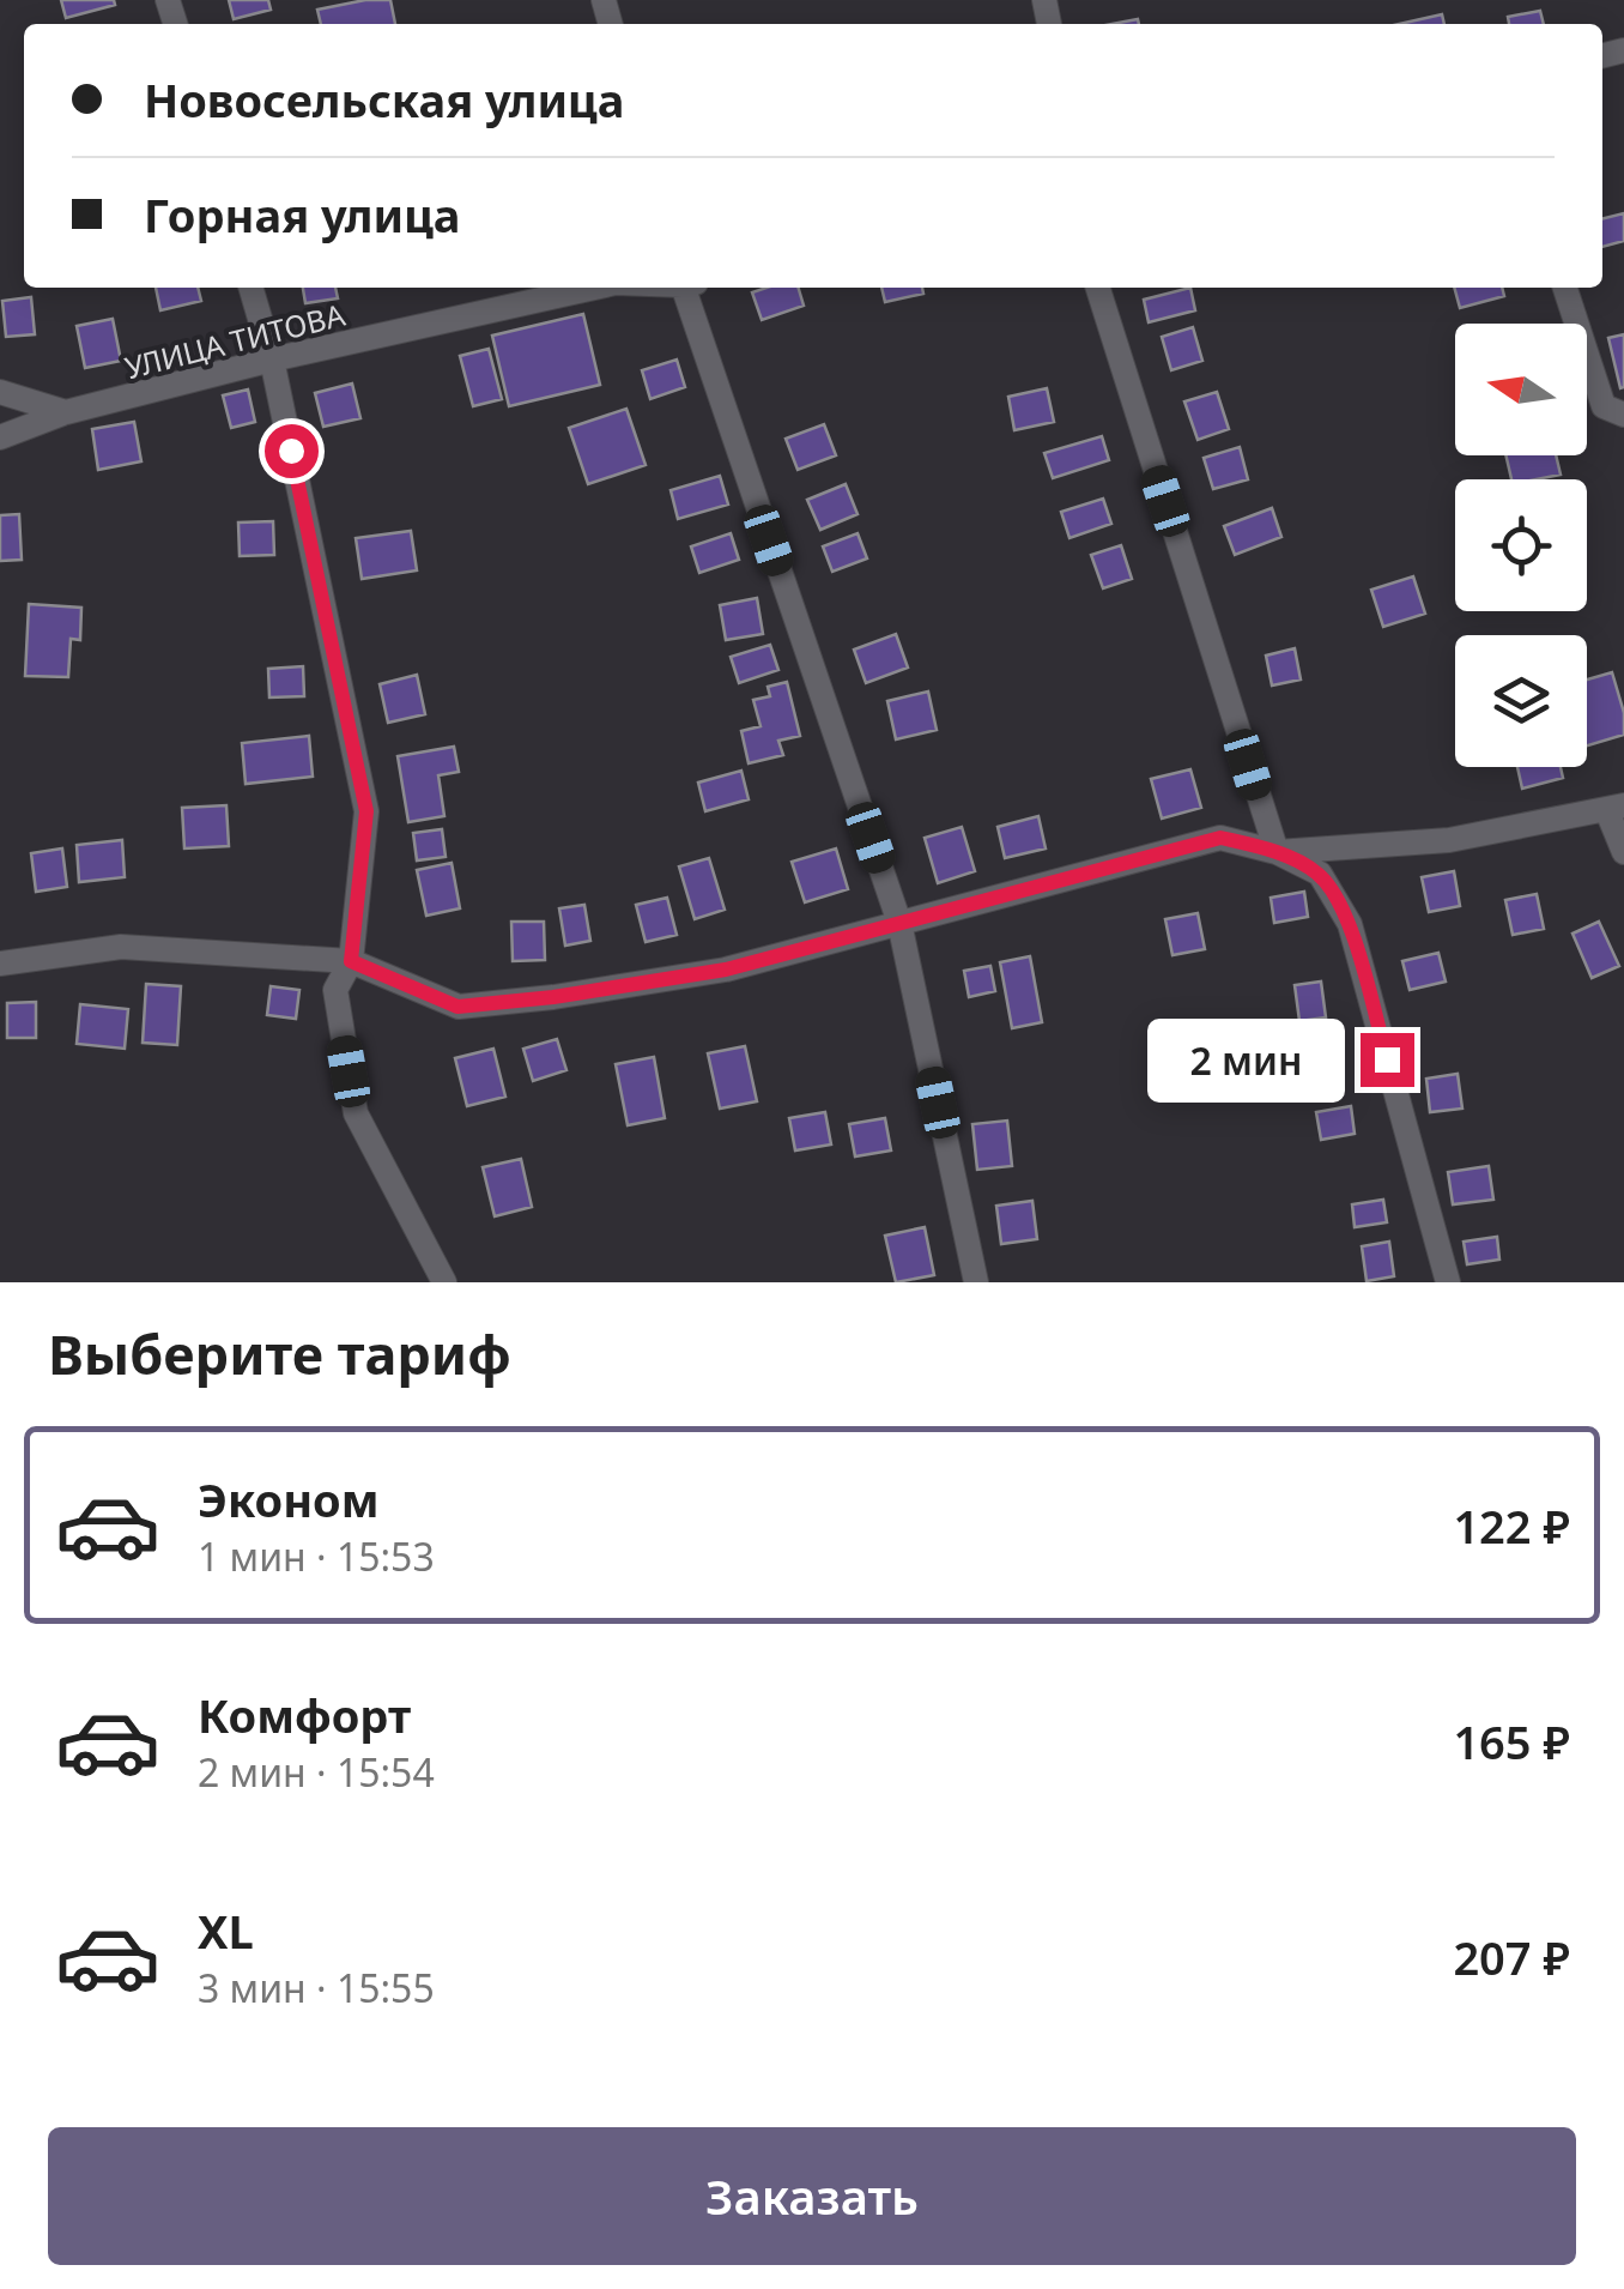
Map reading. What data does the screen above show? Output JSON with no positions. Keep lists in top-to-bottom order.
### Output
{
  "streets": {
    "street": ["УЛИЦА ТИТОВА"]
  },
  "north": "left",
  "page": {
    "banner": ["Новосельская улица", "Горная улица"],
    "bubble": "2 мин",
    "heading": "Выберите тариф",
    "list": [
      {
        "name": "Эконом",
        "note": "1 мин · 15:53",
        "value": "122 ₽"
      },
      {
        "name": "Комфорт",
        "note": "2 мин · 15:54",
        "value": "165 ₽"
      },
      {
        "name": "XL",
        "note": "3 мин · 15:55",
        "value": "207 ₽"
      }
    ],
    "buttons": "Заказать"
  }
}
